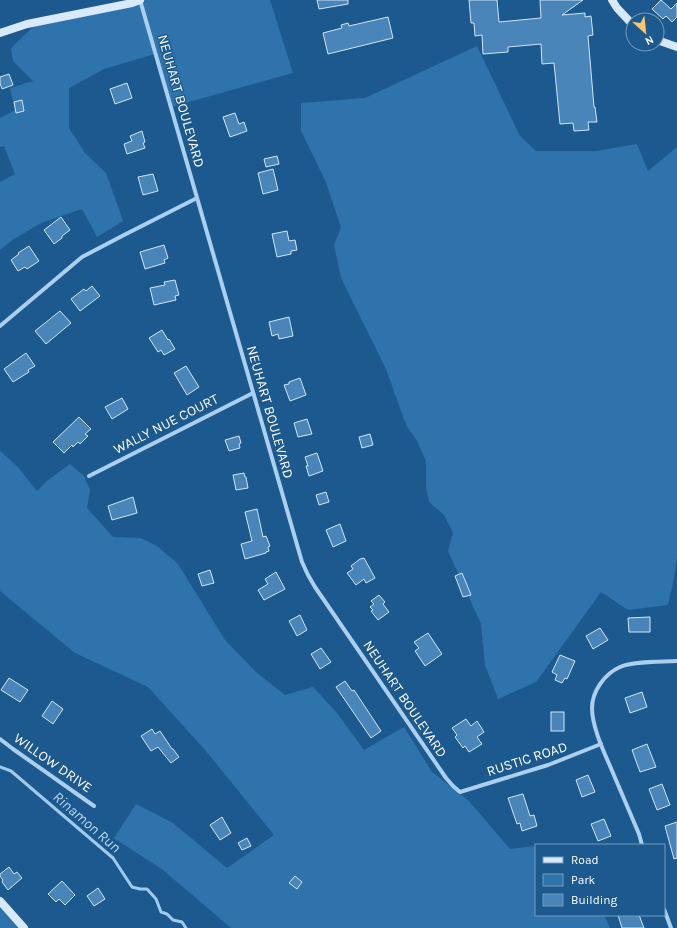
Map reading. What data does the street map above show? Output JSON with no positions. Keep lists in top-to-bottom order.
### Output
{
  "streets": {
    "street": [
      "NEUHART BOULEVARD",
      "WALLY NUE COURT",
      "RUSTIC ROAD",
      "WILLOW DRIVE"
    ]
  },
  "crossings": [
    ["NEUHART BOULEVARD", "WALLY NUE COURT"],
    ["NEUHART BOULEVARD", "RUSTIC ROAD"]
  ],
  "water": ["Rinamon Run"],
  "legend": ["Road", "Park", "Building"],
  "north": "bottom right"
}
